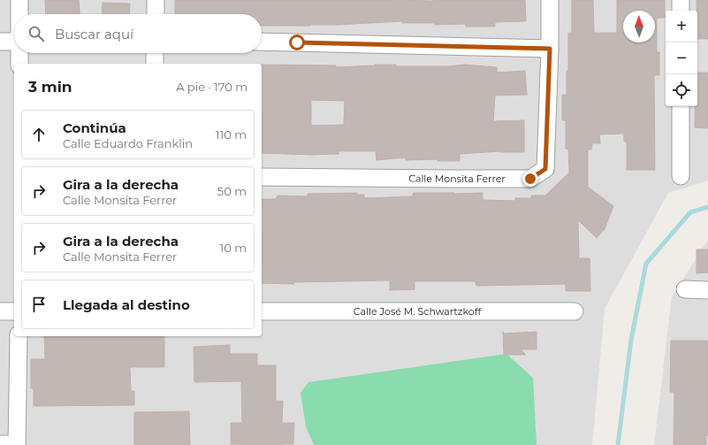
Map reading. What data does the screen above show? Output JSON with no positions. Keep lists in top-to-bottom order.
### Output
{
  "streets": {
    "street": ["Calle Monsita Ferrer", "Calle José M. Schwartzkoff"]
  },
  "north": "top",
  "page": {
    "map_buttons": ["+", "−"],
    "search": "Buscar aquí",
    "heading": ["3 min", "A pie · 170 m"],
    "list": [
      ["Continúa", "Calle Eduardo Franklin", "110 m"],
      ["Gira a la derecha", "Calle Monsita Ferrer", "50 m"],
      ["Gira a la derecha", "Calle Monsita Ferrer", "10 m"],
      "Llegada al destino"
    ]
  }
}
